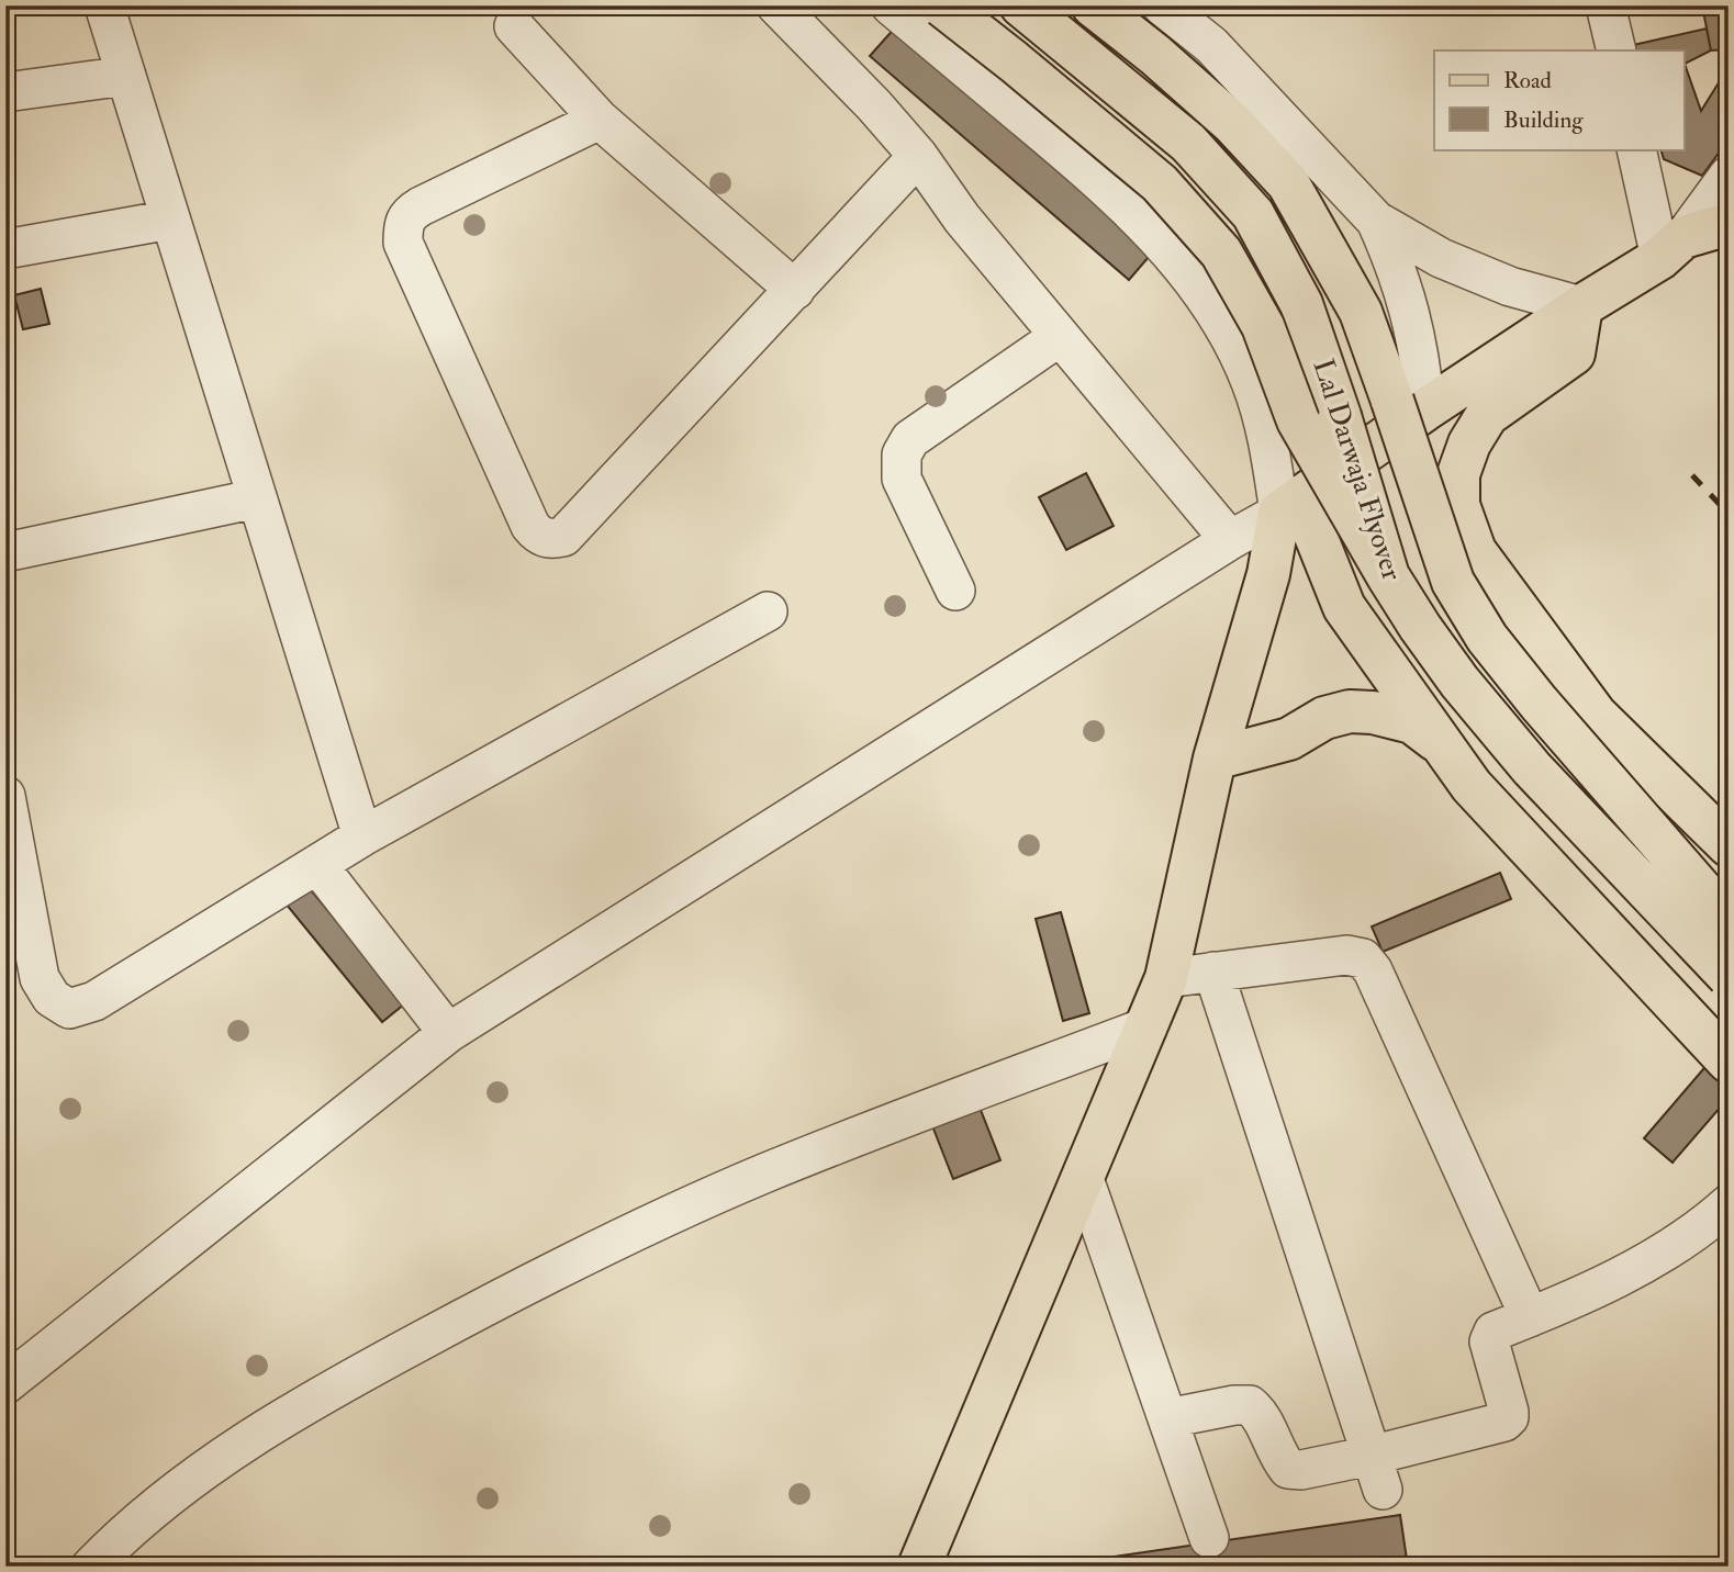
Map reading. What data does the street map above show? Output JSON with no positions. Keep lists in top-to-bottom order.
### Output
{
  "streets": {
    "main road": ["Lal Darwaja Flyover"]
  },
  "legend": ["Road", "Building"]
}
